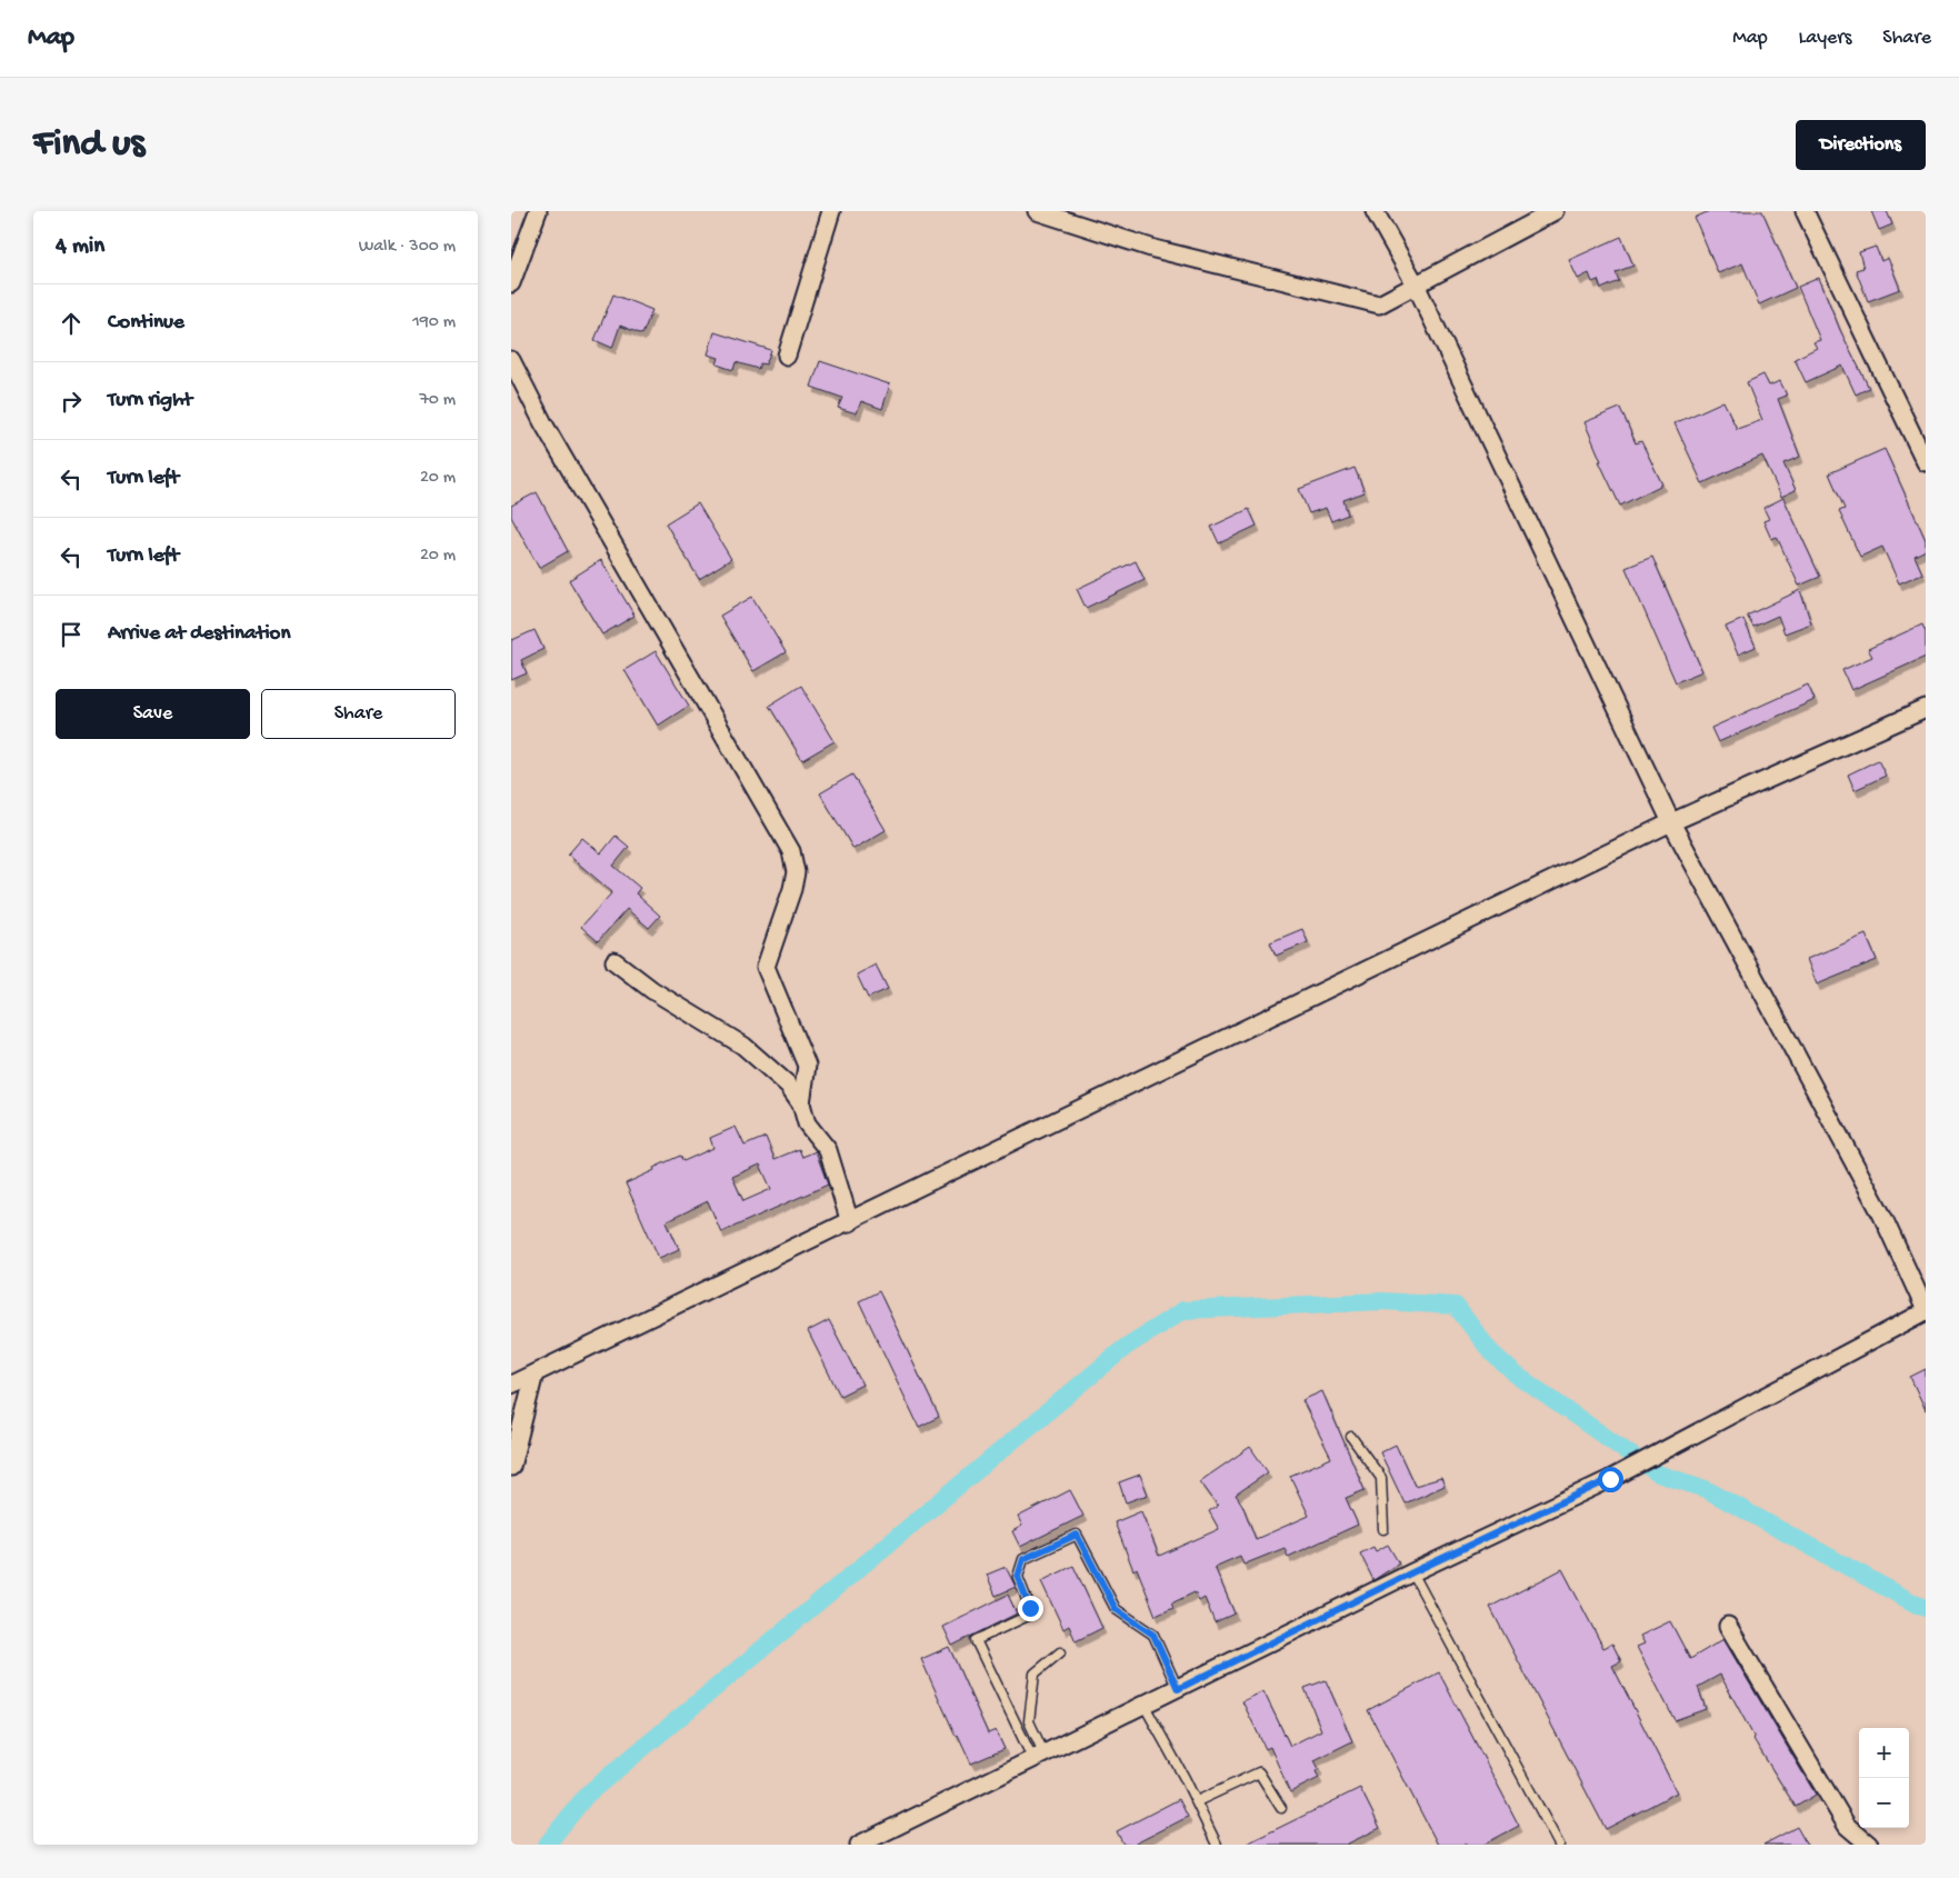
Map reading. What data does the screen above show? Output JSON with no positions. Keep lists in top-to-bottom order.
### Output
{
  "page": {
    "header": "Map",
    "nav": ["Map", "Layers", "Share"],
    "buttons": [
      "Directions",
      ["Save", "Share"]
    ],
    "title": "Find us",
    "heading": ["4 min", "Walk · 300 m"],
    "list": [
      ["Continue", "190 m"],
      ["Turn right", "70 m"],
      ["Turn left", "20 m"],
      ["Turn left", "20 m"],
      "Arrive at destination"
    ],
    "map_buttons": ["+", "−"]
  }
}
